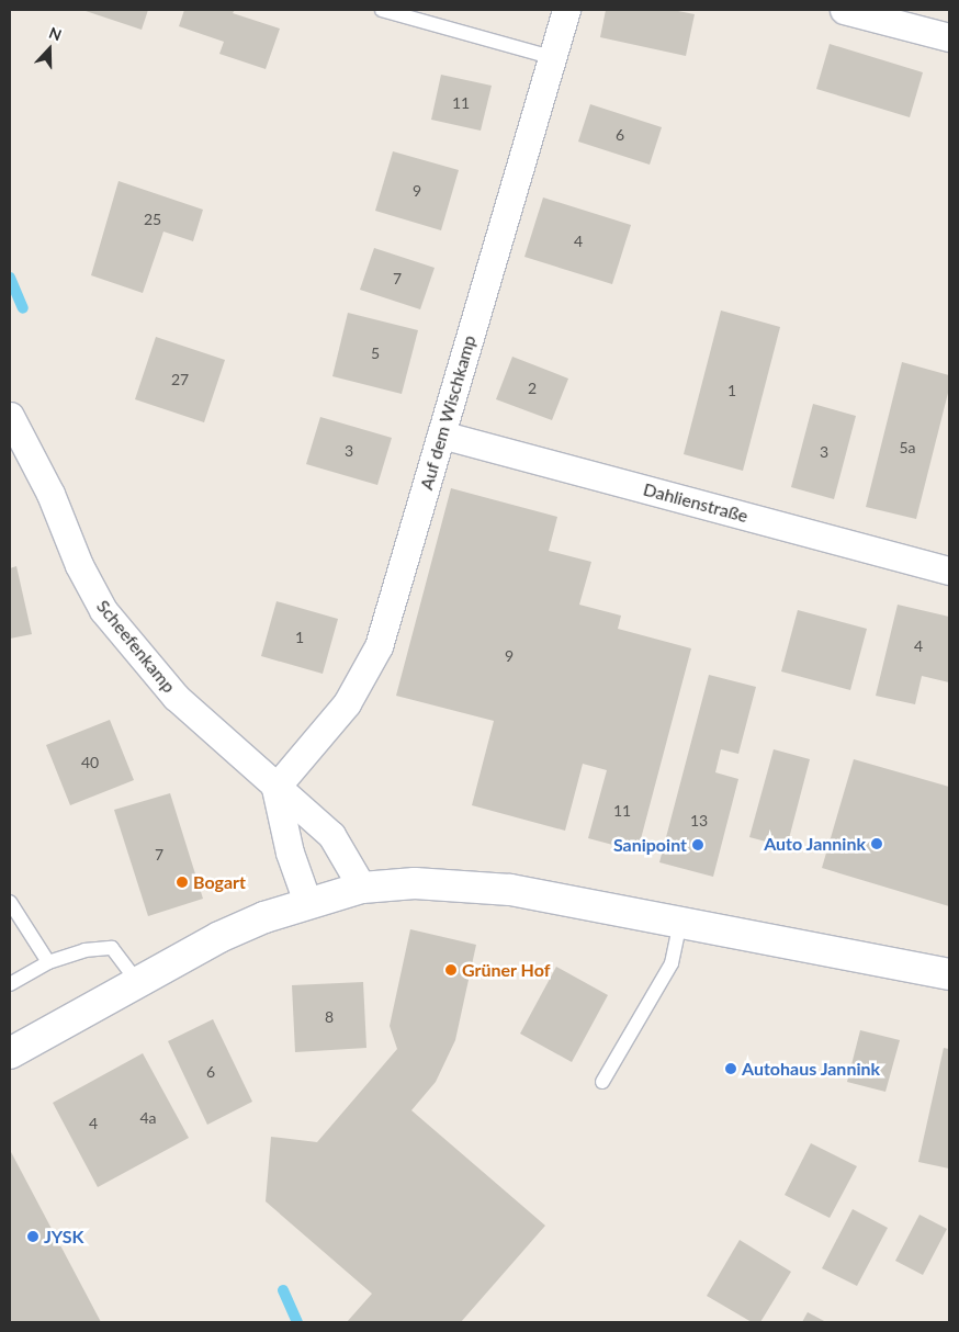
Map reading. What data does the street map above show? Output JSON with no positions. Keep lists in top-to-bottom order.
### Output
{
  "streets": {
    "street": ["Auf dem Wischkamp", "Dahlienstraße", "Scheefenkamp"]
  },
  "crossings": [
    ["Auf dem Wischkamp", "Dahlienstraße"],
    ["Auf dem Wischkamp", "Scheefenkamp"]
  ],
  "places": [
    "Auto Jannink",
    "Sanipoint",
    "Bogart",
    "Grüner Hof",
    "Autohaus Jannink",
    "JYSK"
  ],
  "house_numbers": [
    "11",
    "6",
    "9",
    "25",
    "4",
    "7",
    "5",
    "27",
    "2",
    "1",
    "5a",
    "3",
    "3",
    "1",
    "4",
    "9",
    "40",
    "11",
    "13",
    "7",
    "8",
    "6",
    "4a",
    "4"
  ],
  "north": "top"
}
